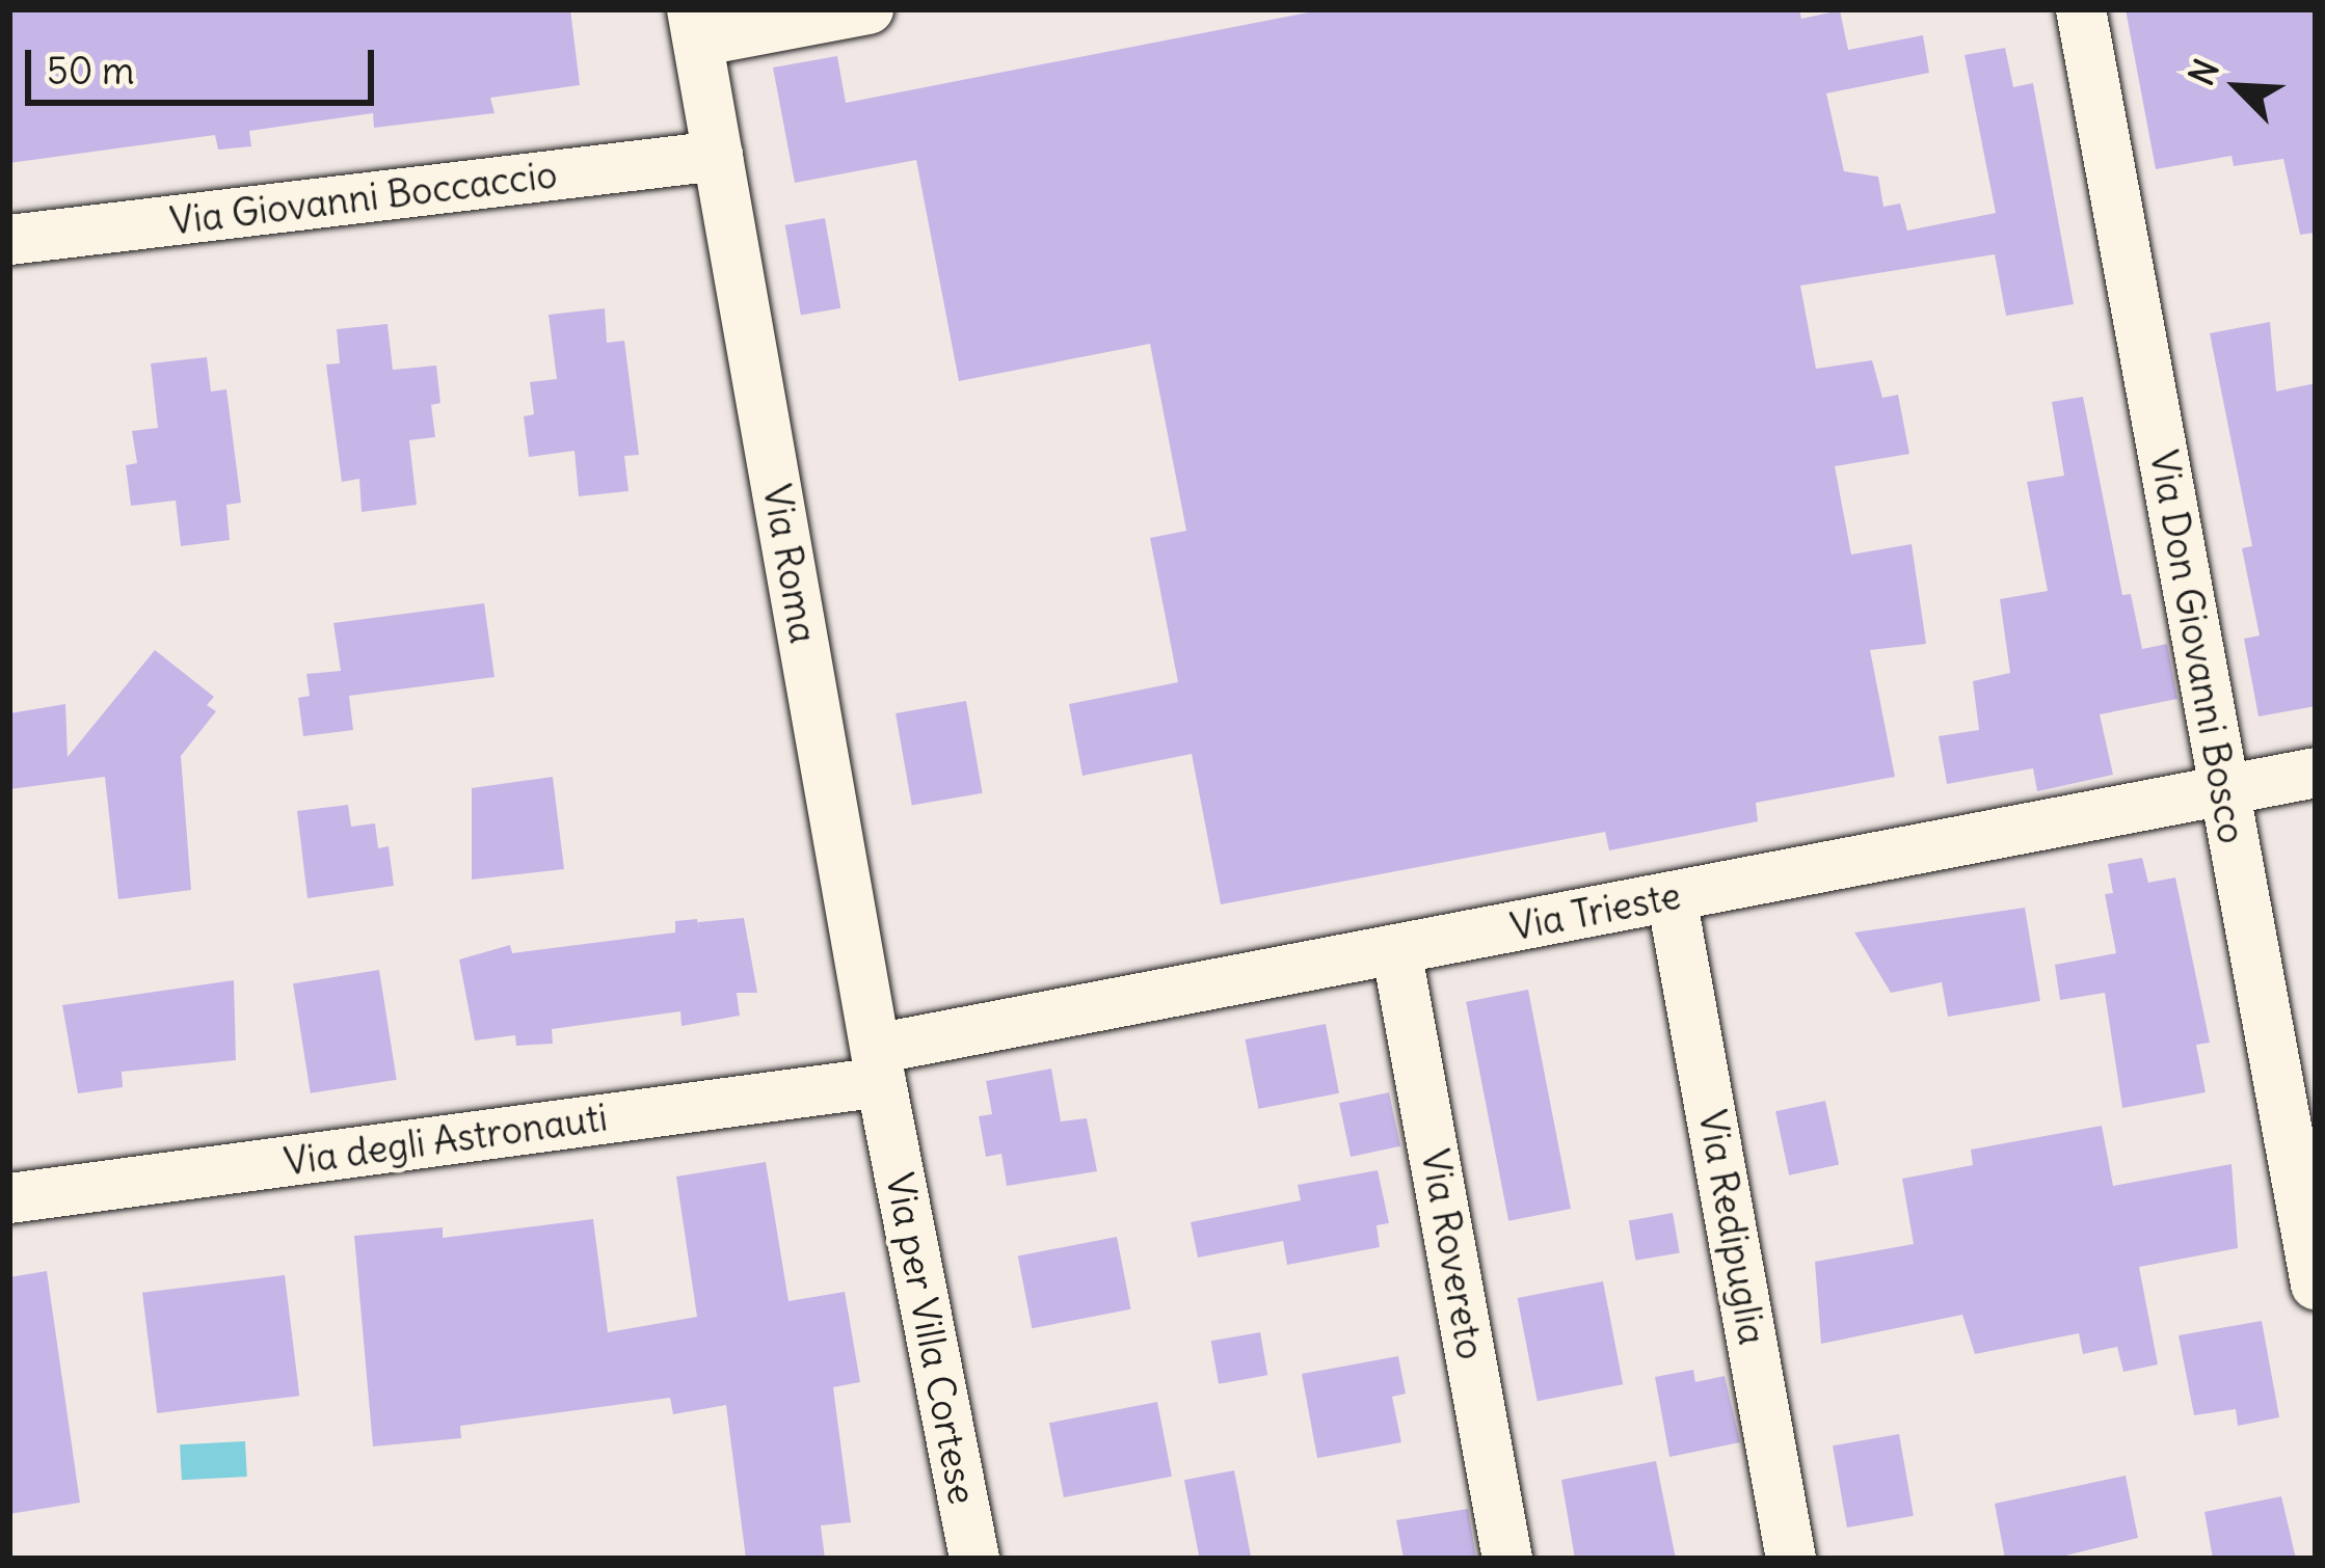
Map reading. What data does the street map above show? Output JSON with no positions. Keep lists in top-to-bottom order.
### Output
{
  "streets": {
    "street": [
      "Via Giovanni Boccaccio",
      "Via Roma",
      "Via Don Giovanni Bosco",
      "Via Trieste",
      "Via degli Astronauti",
      "Via Redipuglia",
      "Via Rovereto",
      "Via per Villa Cortese"
    ]
  },
  "crossings": [
    ["Via Giovanni Boccaccio", "Via Roma"],
    ["Via Roma", "Via Trieste"],
    ["Via Roma", "Via degli Astronauti"],
    ["Via Roma", "Via per Villa Cortese"],
    ["Via Don Giovanni Bosco", "Via Trieste"],
    ["Via Trieste", "Via degli Astronauti"],
    ["Via Trieste", "Via Redipuglia"],
    ["Via Trieste", "Via Rovereto"],
    ["Via Trieste", "Via per Villa Cortese"],
    ["Via degli Astronauti", "Via per Villa Cortese"]
  ],
  "scale_bar": "50 m",
  "north": "top left"
}
